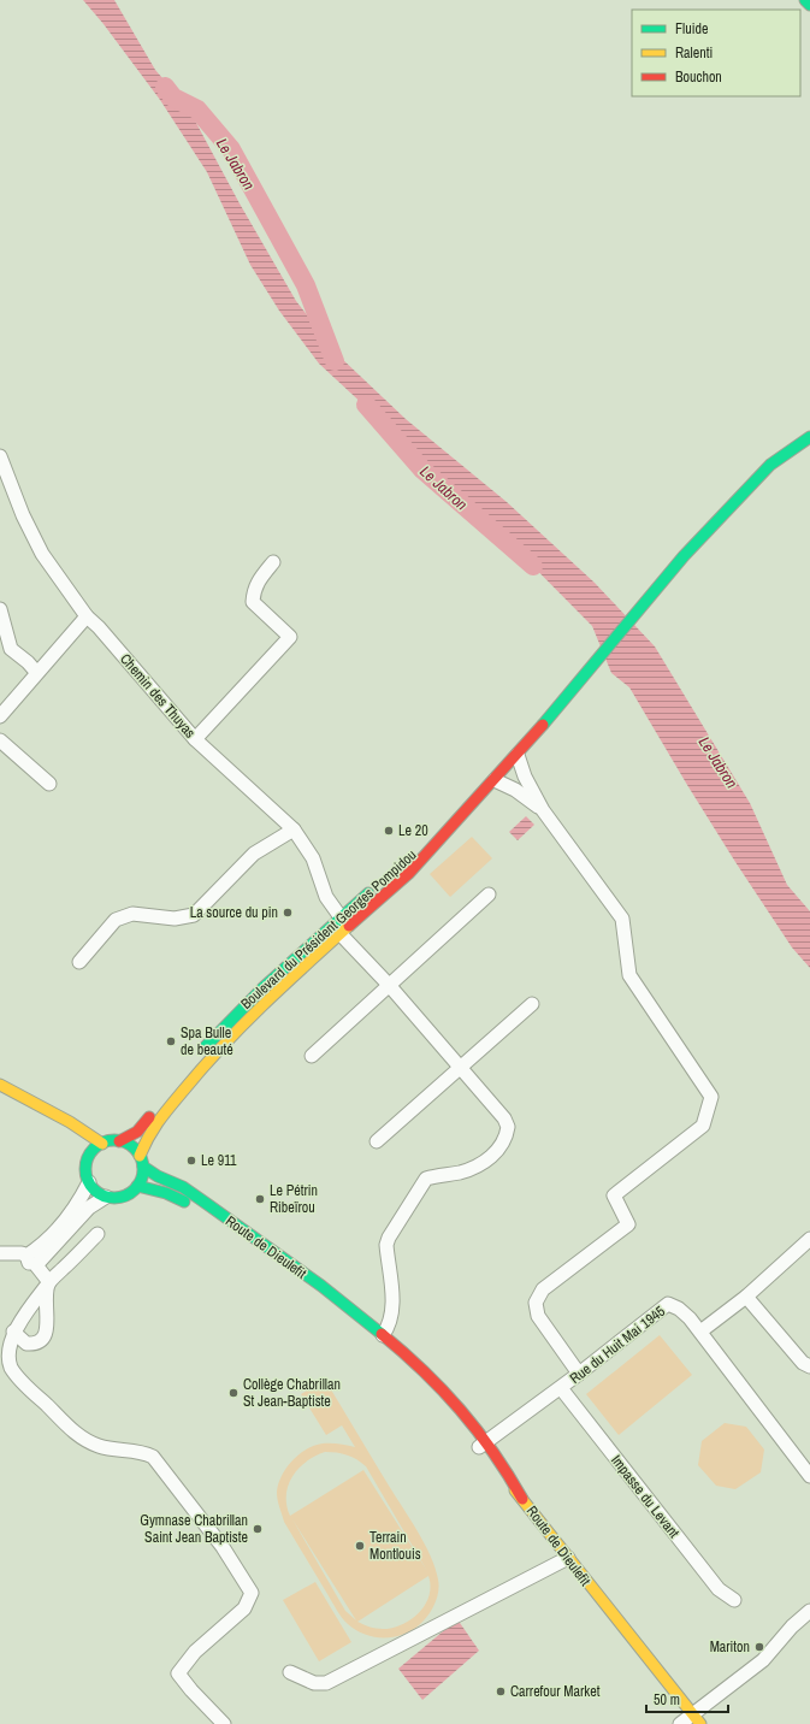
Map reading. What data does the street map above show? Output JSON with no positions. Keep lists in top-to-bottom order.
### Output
{
  "streets": {
    "main road": ["Boulevard du Président Georges Pompidou", "Route de Dieulefit"],
    "street": ["Chemin des Thuyas", "Rue du Huit Mai 1945", "Impasse du Levant"]
  },
  "crossings": [
    ["Chemin des Thuyas", "Boulevard du Président Georges Pompidou"],
    ["Boulevard du Président Georges Pompidou", "Route de Dieulefit"],
    ["Route de Dieulefit", "Rue du Huit Mai 1945"],
    ["Rue du Huit Mai 1945", "Impasse du Levant"]
  ],
  "water": ["Le Jabron"],
  "places": [
    "Le 20",
    "La source du pin",
    "Spa Bulle de beauté",
    "Le 911",
    "Le Pétrin Ribeïrou",
    "Collège Chabrillan St Jean-Baptiste",
    "Gymnase Chabrillan Saint Jean Baptiste",
    "Terrain Montlouis",
    "Mariton",
    "Carrefour Market"
  ],
  "legend": ["Fluide", "Ralenti", "Bouchon"],
  "scale_bar": "50 m"
}
